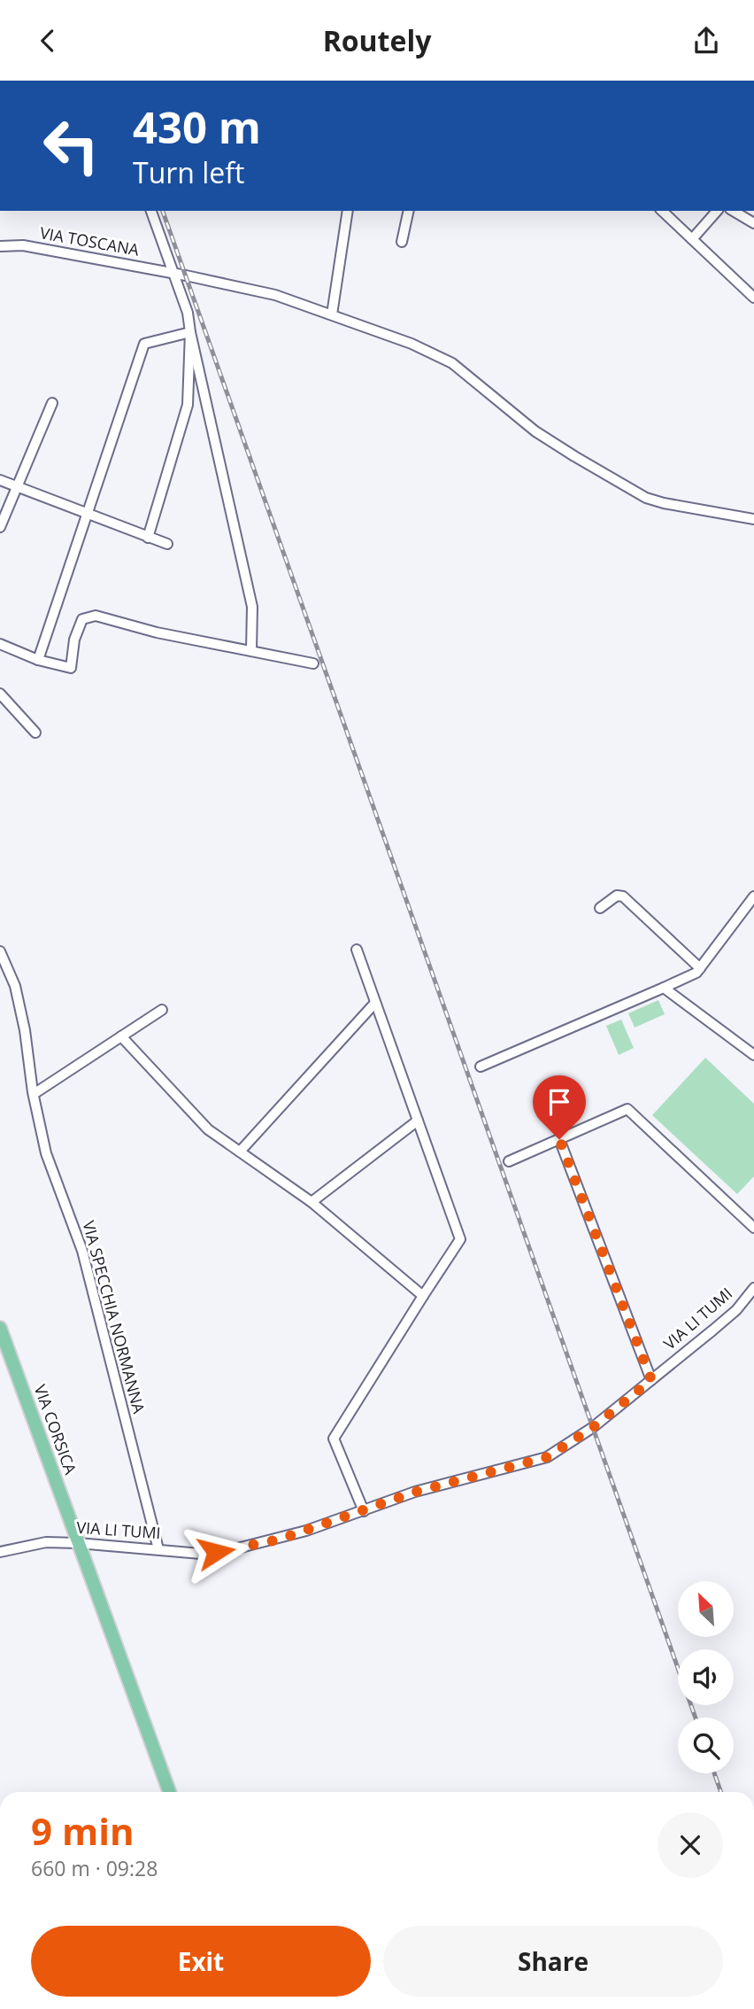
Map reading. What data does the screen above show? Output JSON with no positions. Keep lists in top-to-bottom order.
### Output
{
  "streets": {
    "main road": ["VIA CORSICA"],
    "street": ["VIA TOSCANA", "VIA SPECCHIA NORMANNA", "VIA LI TUMI"]
  },
  "crossings": [
    ["VIA SPECCHIA NORMANNA", "VIA LI TUMI"],
    ["VIA LI TUMI", "VIA CORSICA"]
  ],
  "north": "top left",
  "page": {
    "header": "Routely",
    "turn": ["430 m", "Turn left"],
    "heading": ["9 min", "660 m · 09:28"],
    "buttons": ["Exit", "Share"]
  }
}
